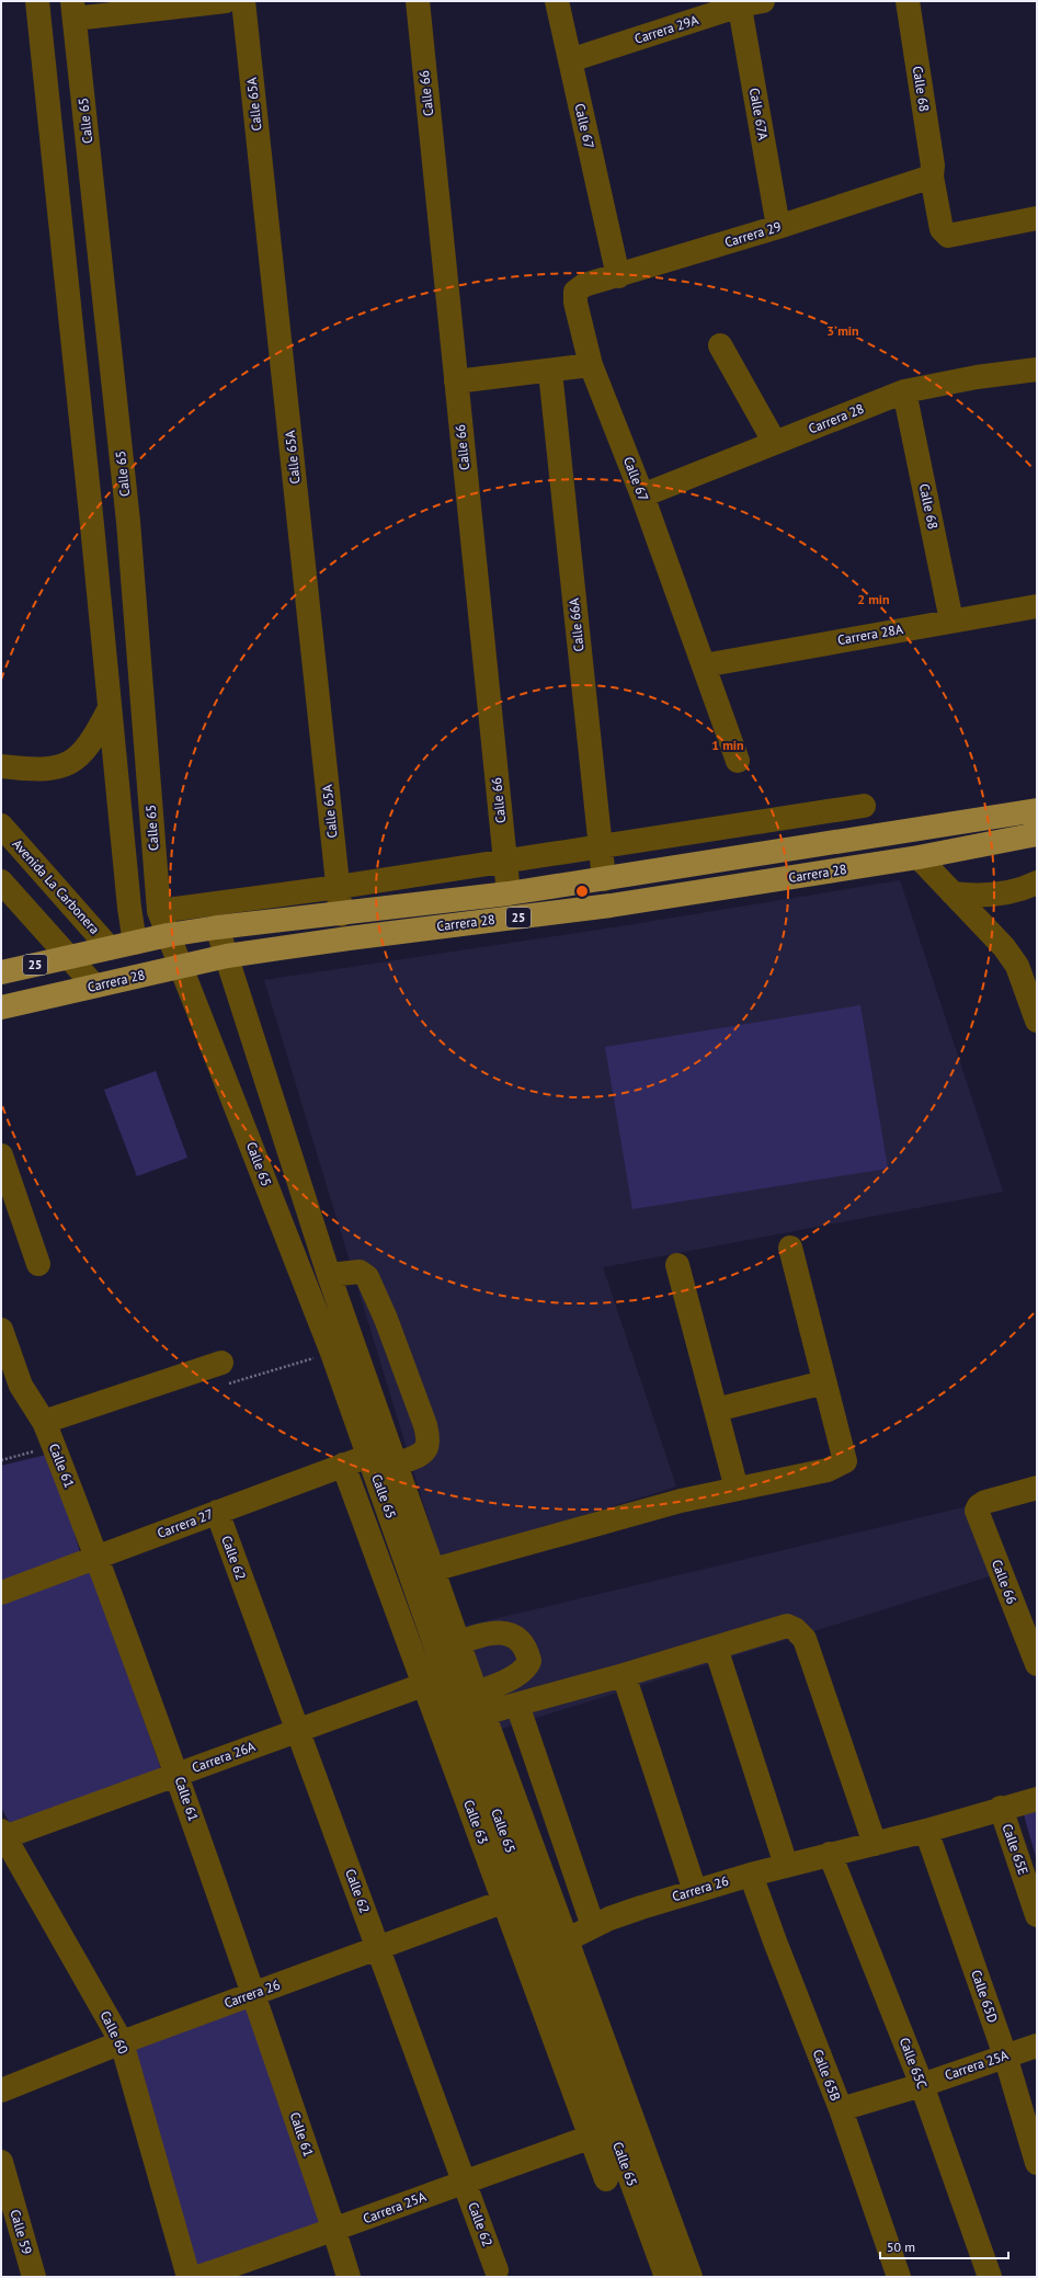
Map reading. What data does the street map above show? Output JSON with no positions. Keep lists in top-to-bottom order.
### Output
{
  "streets": {
    "main road": ["Carrera 28", "25"],
    "street": [
      "Carrera 29A",
      "Calle 68",
      "Calle 66",
      "Calle 65A",
      "Calle 67A",
      "Calle 65",
      "Calle 67",
      "Carrera 29",
      "Calle 66A",
      "Carrera 28A",
      "Avenida La Carbonera",
      "Calle 61",
      "Carrera 27",
      "Calle 62",
      "Carrera 26A",
      "Calle 63",
      "Calle 65E",
      "Carrera 26",
      "Calle 65D",
      "Calle 60",
      "Calle 65C",
      "Carrera 25A",
      "Calle 65B",
      "Calle 59"
    ]
  },
  "crossings": [
    ["Carrera 29A", "Calle 67A"],
    ["Carrera 29A", "Calle 67"],
    ["Calle 68", "Carrera 29"],
    ["Calle 68", "Carrera 28"],
    ["Calle 68", "Carrera 28A"],
    ["Calle 66", "Carrera 28"],
    ["Calle 65A", "Carrera 28"],
    ["Calle 67A", "Carrera 29"],
    ["Calle 65", "Carrera 28"],
    ["Calle 65", "Carrera 27"],
    ["Calle 65", "Carrera 26A"],
    ["Calle 65", "Carrera 26"],
    ["Calle 67", "Carrera 29"],
    ["Calle 67", "Carrera 28"],
    ["Calle 67", "Carrera 28A"],
    ["Carrera 28", "Calle 66A"],
    ["Carrera 28", "Avenida La Carbonera"],
    ["Calle 61", "Carrera 27"],
    ["Calle 61", "Carrera 26A"],
    ["Calle 61", "Carrera 26"],
    ["Calle 61", "Carrera 25A"],
    ["Carrera 27", "Calle 62"],
    ["Carrera 27", "Calle 63"],
    ["Calle 62", "Carrera 26A"],
    ["Calle 62", "Carrera 26"],
    ["Calle 62", "Carrera 25A"],
    ["Carrera 26A", "Calle 63"],
    ["Carrera 26A", "Calle 60"],
    ["Calle 63", "Carrera 26"],
    ["Calle 63", "Carrera 25A"],
    ["Calle 65E", "Carrera 26"],
    ["Carrera 26", "Calle 65D"],
    ["Carrera 26", "Calle 60"],
    ["Carrera 26", "Calle 65C"],
    ["Carrera 26", "Calle 65B"],
    ["Calle 65D", "Carrera 25A"],
    ["Calle 65C", "Carrera 25A"],
    ["Carrera 25A", "Calle 65B"]
  ],
  "scale_bar": "50 m",
  "rings": ["3 min", "2 min", "1 min"]
}
